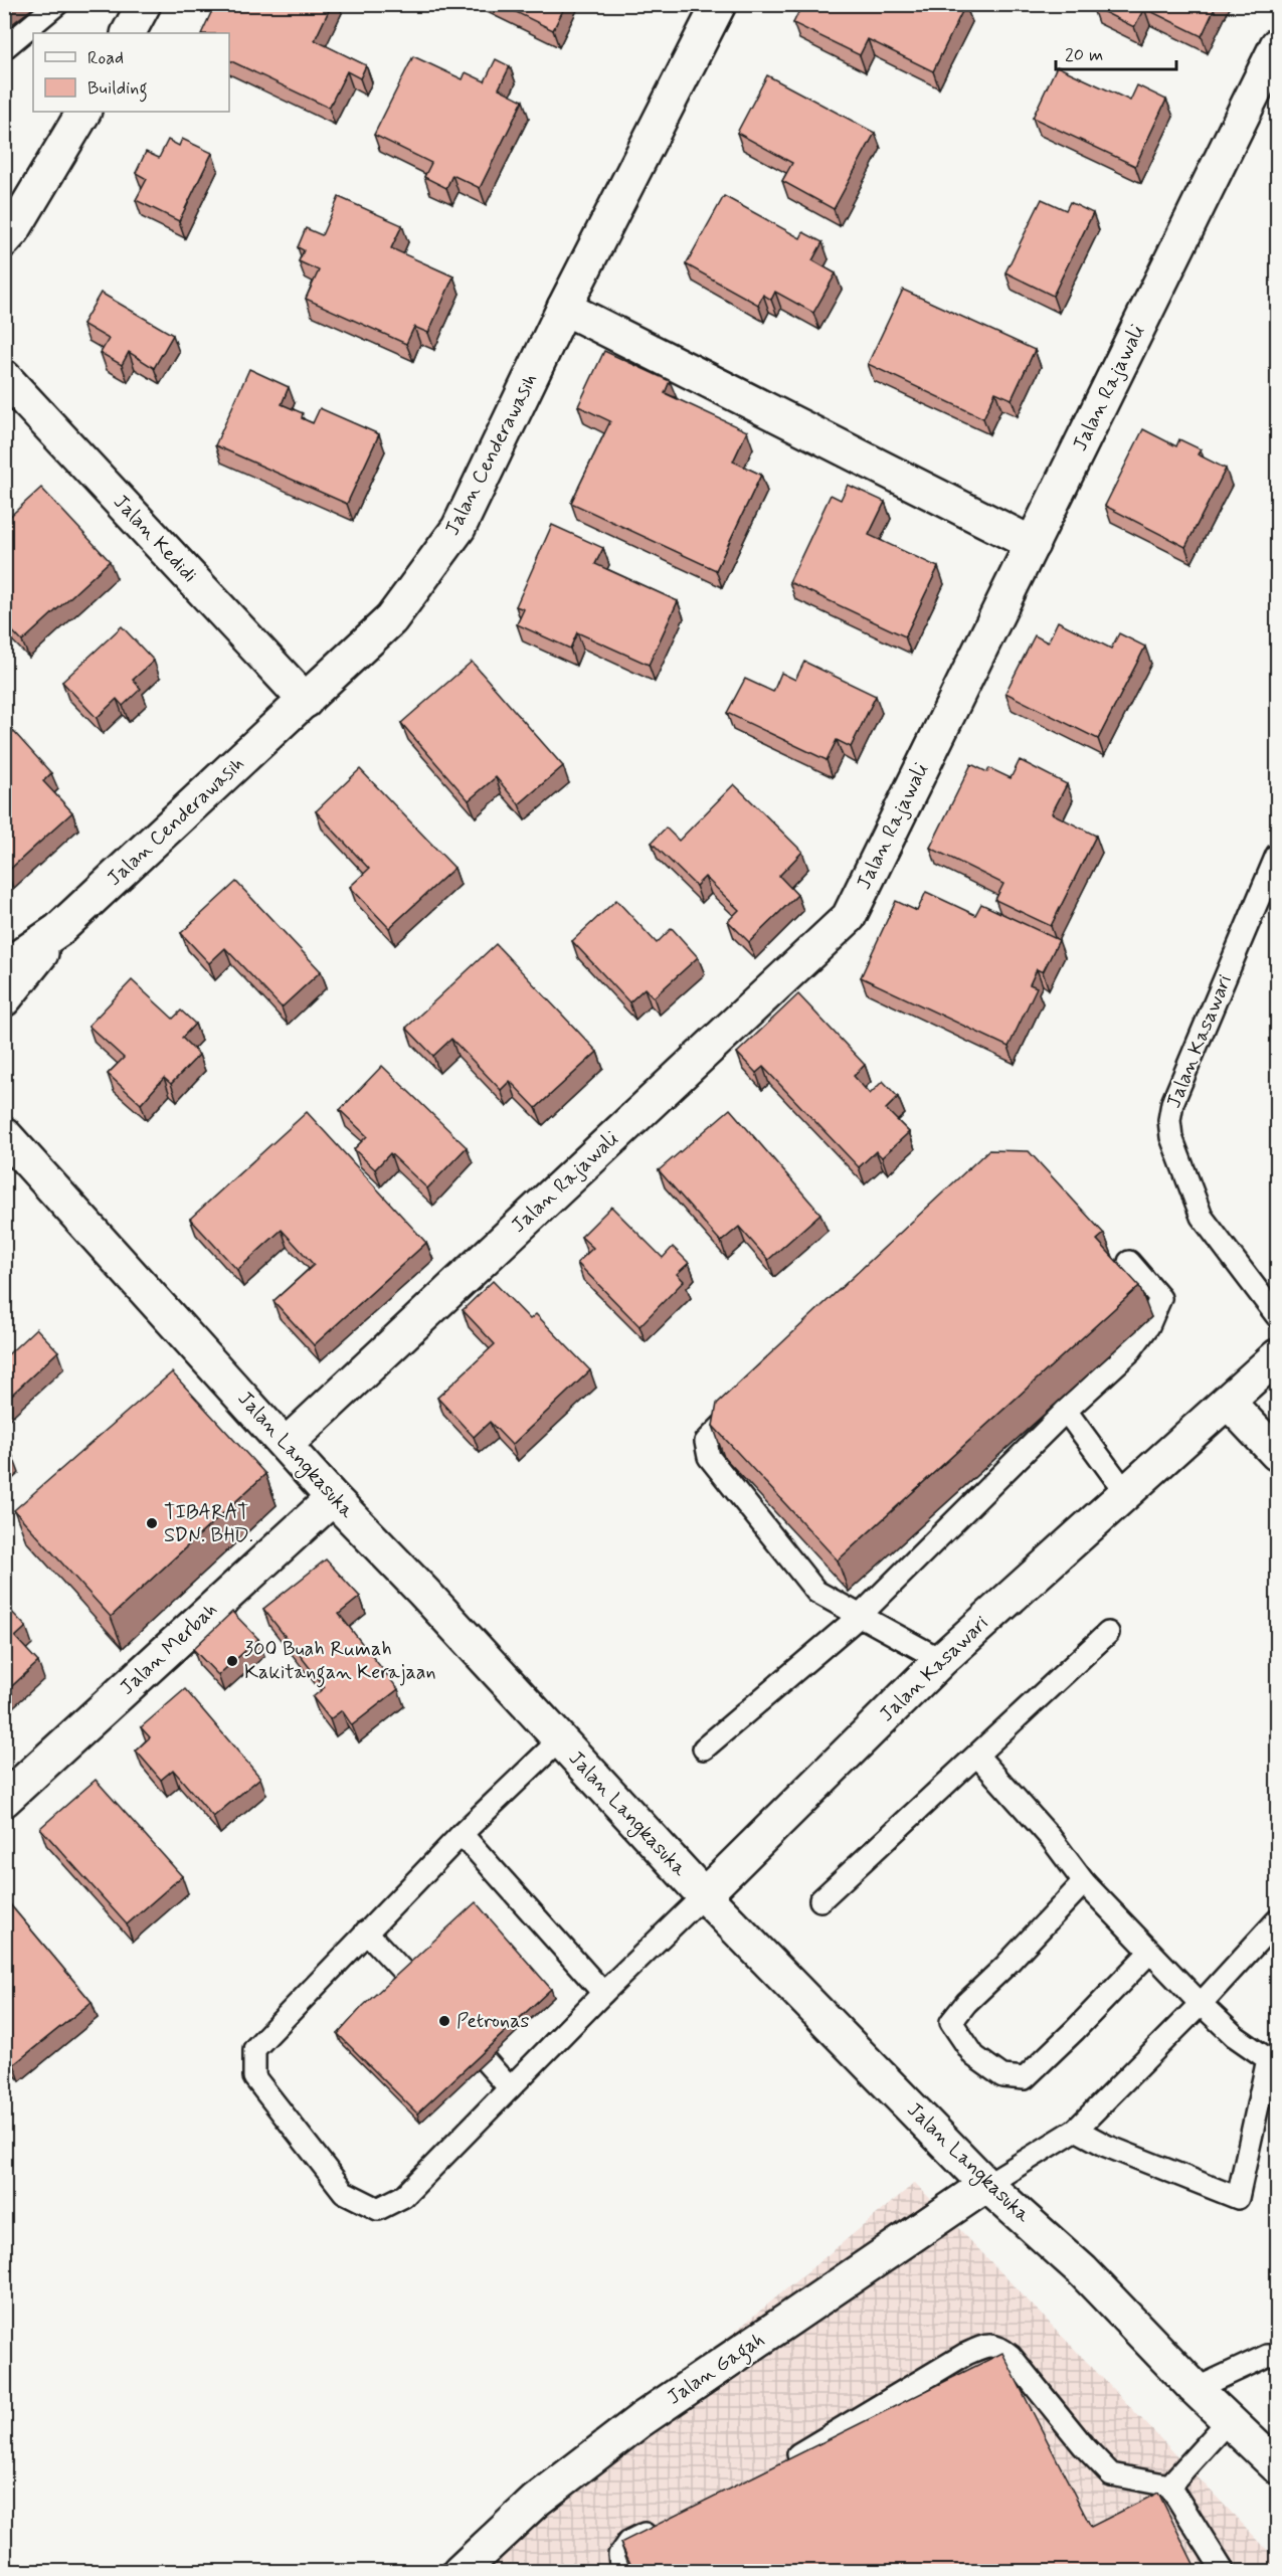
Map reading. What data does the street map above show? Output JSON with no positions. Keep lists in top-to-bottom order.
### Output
{
  "streets": {
    "street": [
      "Jalan Rajawali",
      "Jalan Cenderawasih",
      "Jalan Kedidi",
      "Jalan Kasawari",
      "Jalan Langkasuka",
      "Jalan Merbah",
      "Jalan Gagah"
    ]
  },
  "crossings": [
    ["Jalan Rajawali", "Jalan Langkasuka"],
    ["Jalan Cenderawasih", "Jalan Kedidi"],
    ["Jalan Kasawari", "Jalan Langkasuka"],
    ["Jalan Langkasuka", "Jalan Merbah"],
    ["Jalan Langkasuka", "Jalan Gagah"]
  ],
  "places": ["TIBARAT SDN. BHD.", "300 Buah Rumah Kakitangan Kerajaan", "Petronas"],
  "legend": ["Road", "Building"],
  "scale_bar": "20 m"
}
